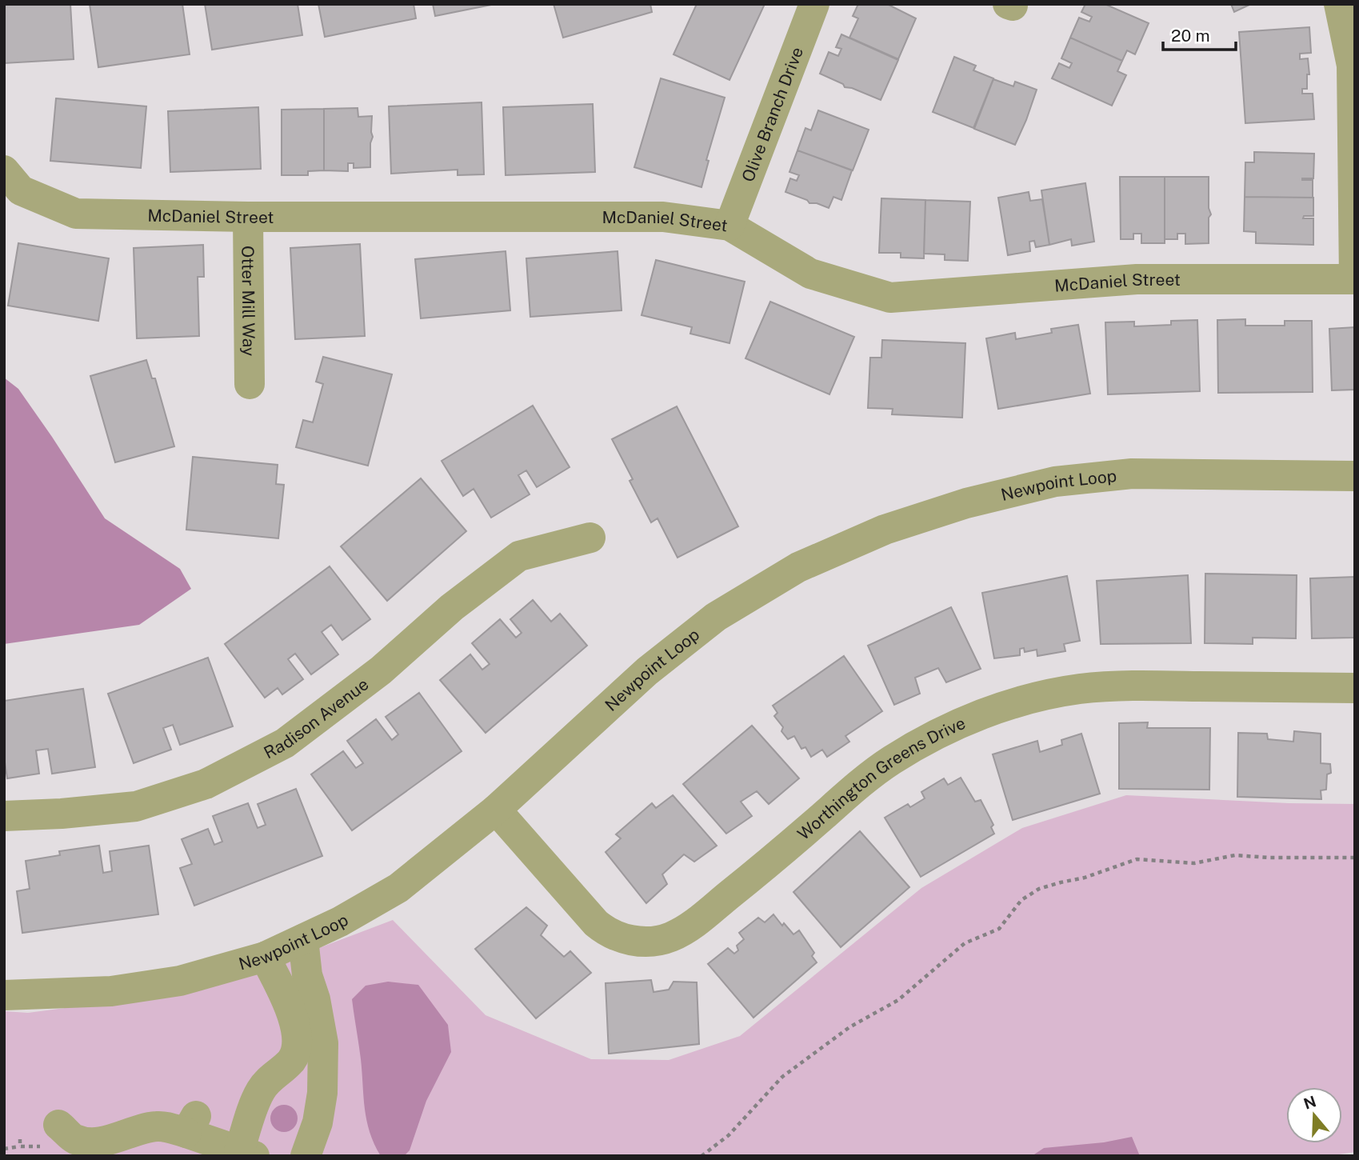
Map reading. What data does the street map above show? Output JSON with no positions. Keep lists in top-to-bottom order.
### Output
{
  "streets": {
    "street": [
      "Olive Branch Drive",
      "McDaniel Street",
      "Otter Mill Way",
      "Newpoint Loop",
      "Radison Avenue",
      "Worthington Greens Drive"
    ]
  },
  "crossings": [
    ["Olive Branch Drive", "McDaniel Street"],
    ["McDaniel Street", "Otter Mill Way"],
    ["Newpoint Loop", "Worthington Greens Drive"]
  ],
  "scale_bar": "20 m",
  "north": "top"
}
